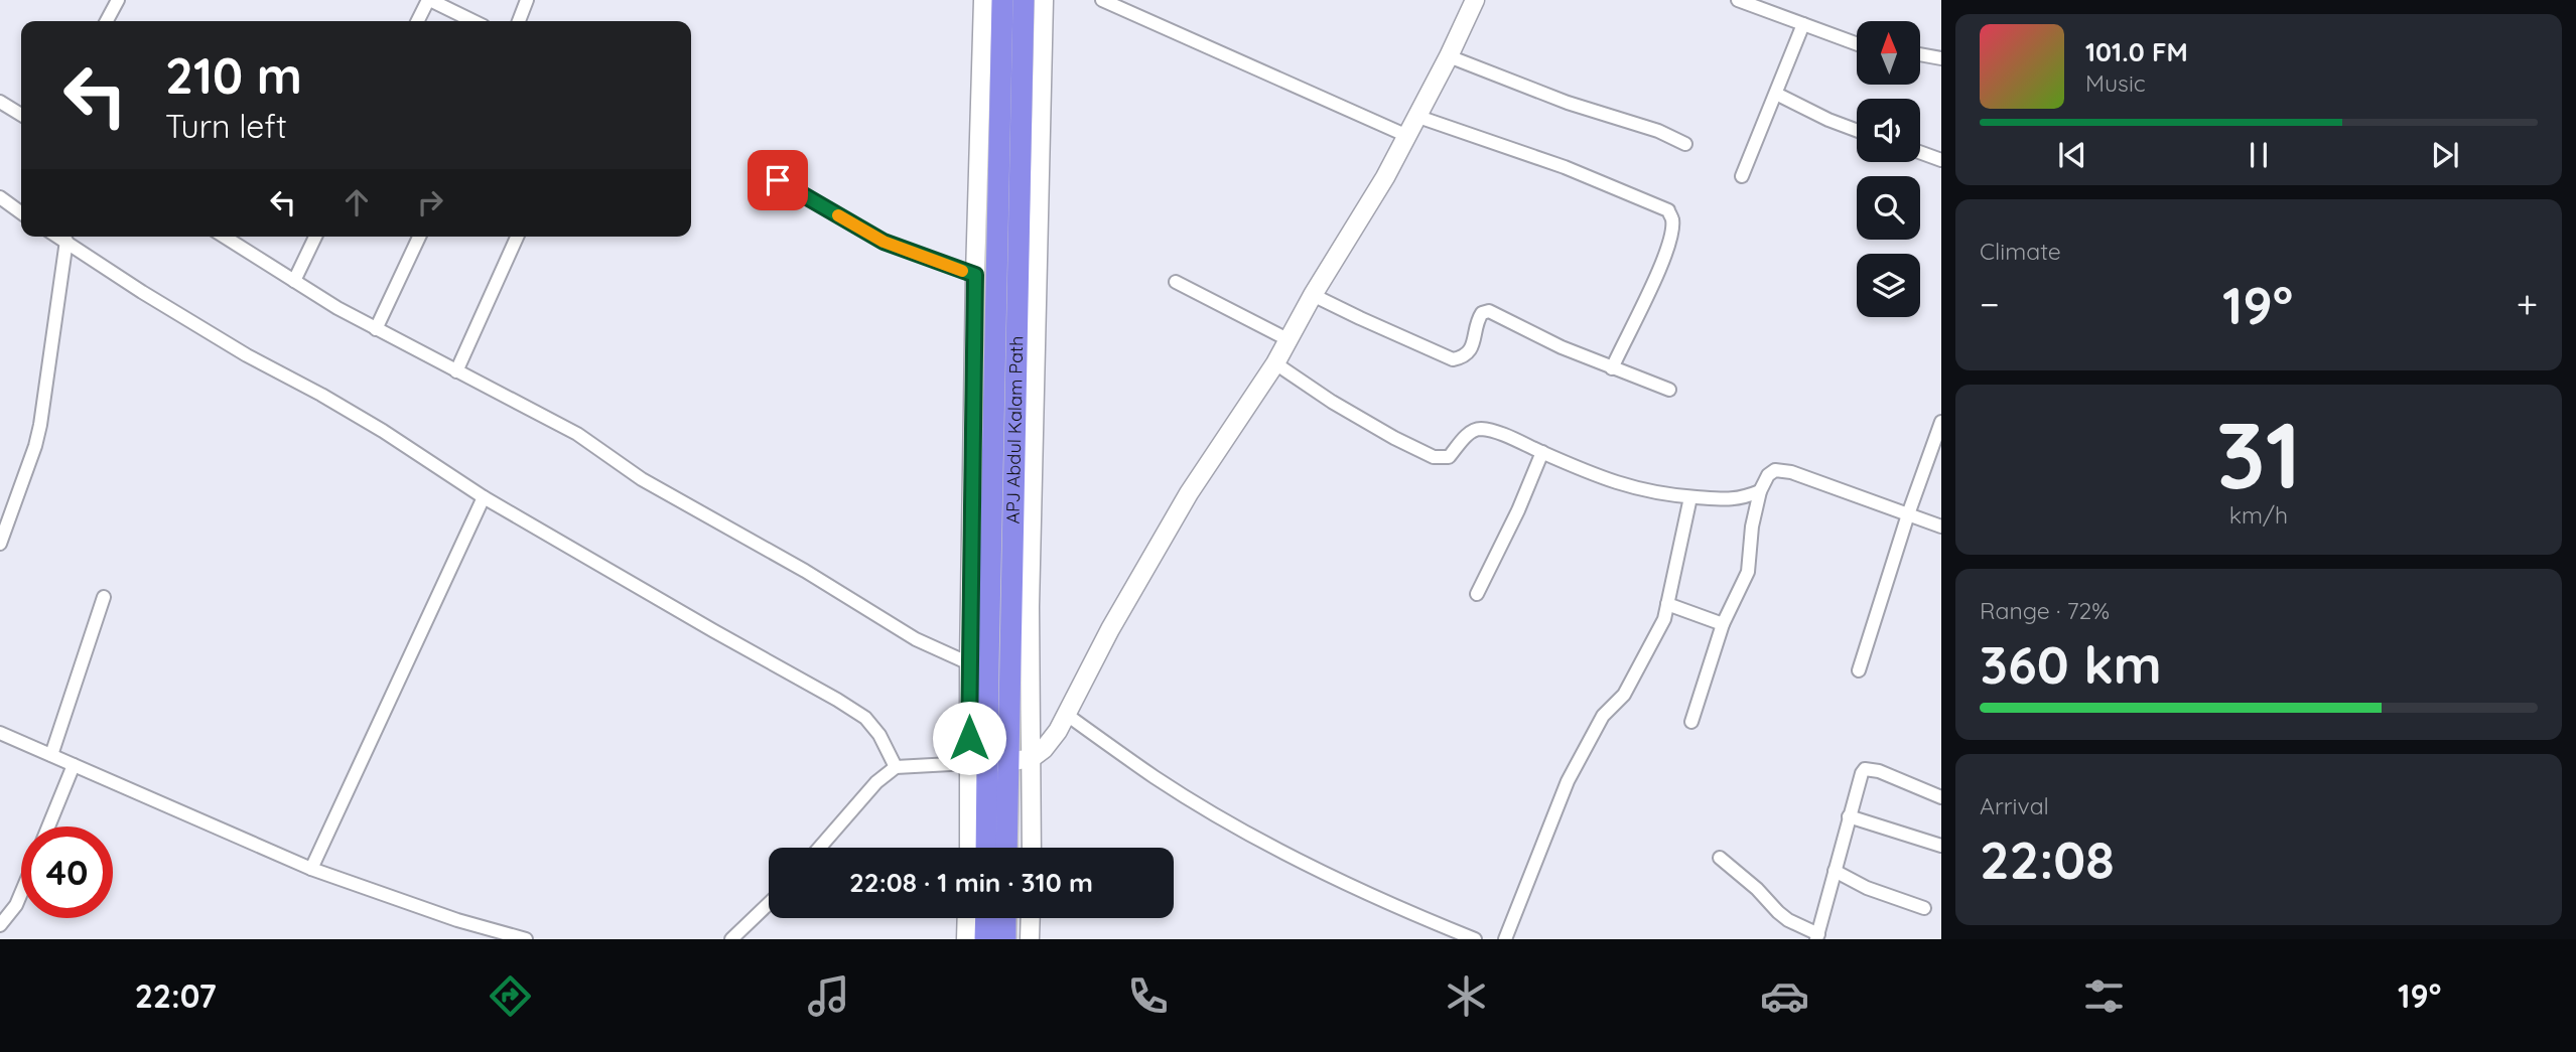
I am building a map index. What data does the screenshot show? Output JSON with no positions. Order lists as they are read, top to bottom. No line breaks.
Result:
{"streets":{"highway":["APJ Abdul Kalam Path"]},"north":"top","page":{"turn":["210 m","Turn left"],"song":["101.0 FM","Music"],"tile":["Climate",["31","km/h"],["Range · 72%","360 km"],["Arrival","22:08"]],"heat":["−","19°","+"],"limit":"40","trip":"22:08 · 1 min · 310 m","tabs":["22:07","19°"]}}
